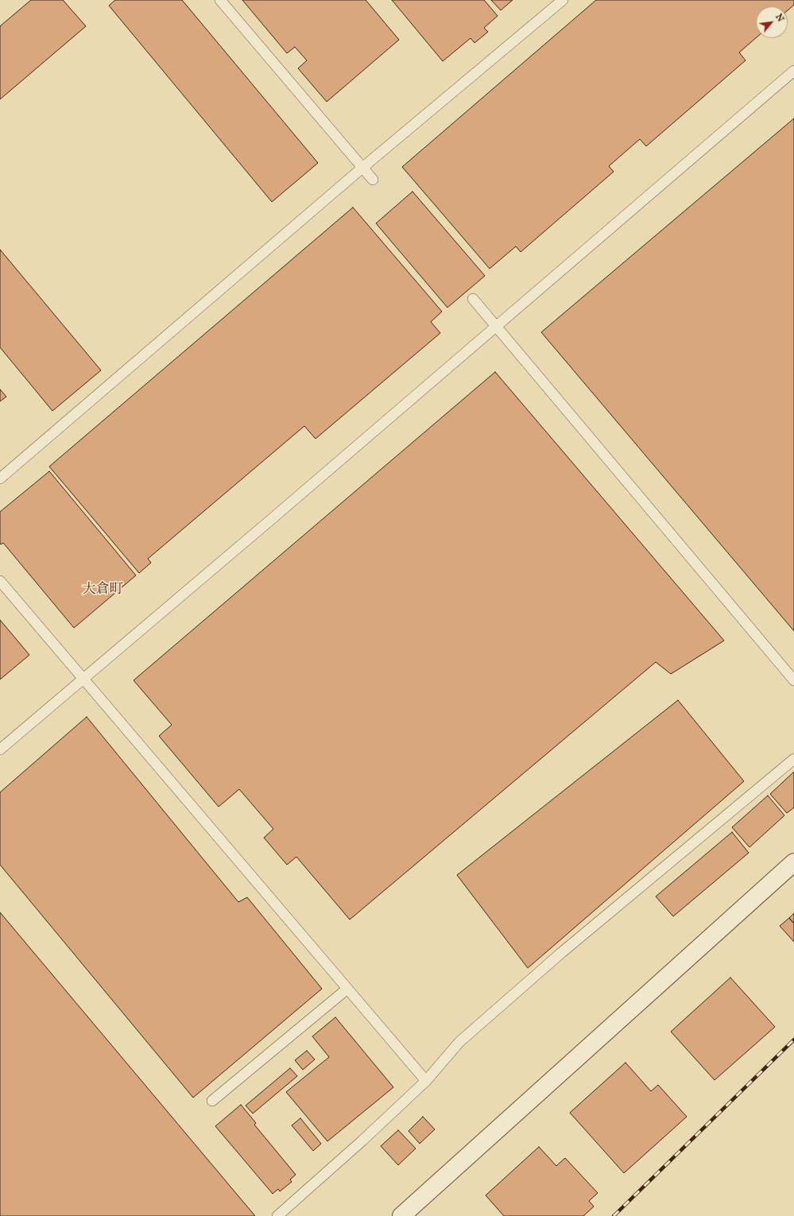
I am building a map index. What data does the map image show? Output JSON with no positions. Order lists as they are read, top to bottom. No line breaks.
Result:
{"districts":["大倉町"],"north":"top right"}
